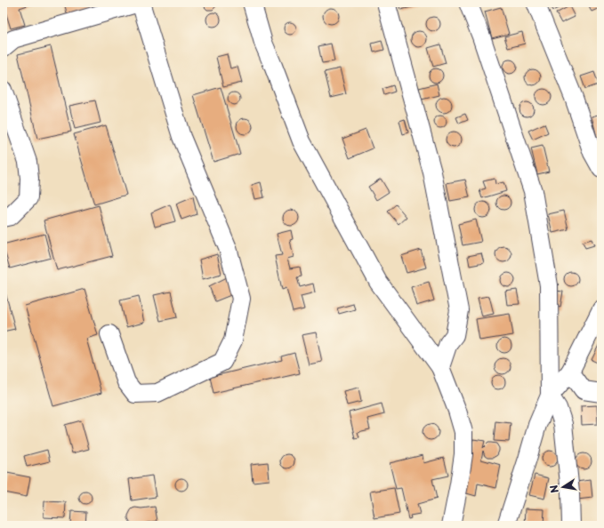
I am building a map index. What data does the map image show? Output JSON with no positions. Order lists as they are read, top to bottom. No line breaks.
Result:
{"north":"left"}
